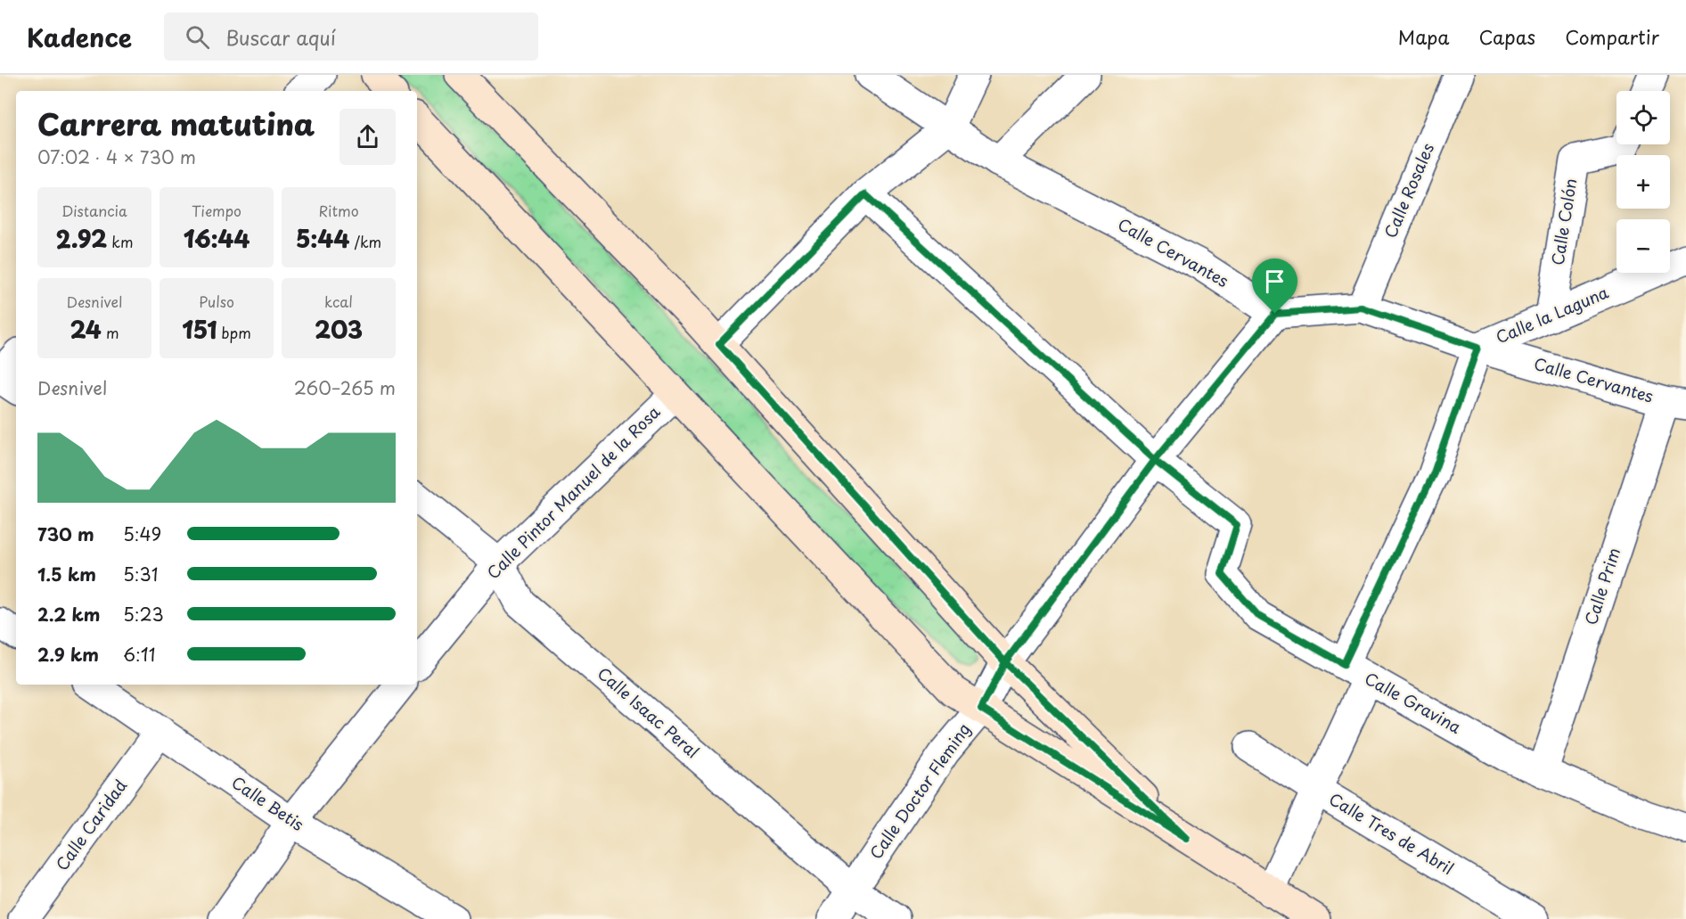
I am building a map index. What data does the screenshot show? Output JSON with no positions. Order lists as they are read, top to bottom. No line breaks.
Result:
{"streets":{"street":["Calle Rosales","Calle Colón","Calle Cervantes","Calle la Laguna","Calle Pintor Manuel de la Rosa","Calle Prim","Calle Gravina","Calle Isaac Peral","Calle Doctor Fleming","Calle Betis","Calle Caridad","Calle Tres de Abril"]},"crossings":[["Calle Rosales","Calle Cervantes"],["Calle Colón","Calle la Laguna"],["Calle Cervantes","Calle la Laguna"],["Calle Cervantes","Calle Prim"],["Calle Cervantes","Calle Doctor Fleming"],["Calle Pintor Manuel de la Rosa","Calle Isaac Peral"],["Calle Prim","Calle Gravina"],["Calle Gravina","Calle Doctor Fleming"],["Calle Isaac Peral","Calle Doctor Fleming"],["Calle Betis","Calle Caridad"]],"page":{"header":"Kadence","search":"Buscar aquí","nav":["Mapa","Capas","Compartir"],"map_buttons":["+","−"],"heading":["Carrera matutina","07:02 · 4 × 730 m"],"stats":[["Distancia","2.92 km"],["Tiempo","16:44"],["Ritmo","5:44 /km"],["Desnivel","24 m"],["Pulso","151 bpm"],["kcal","203"]],"chart":["Desnivel","260–265 m"],"list":[{"name":"730 m","note":"5:49"},{"name":"1.5 km","note":"5:31"},{"name":"2.2 km","note":"5:23"},{"name":"2.9 km","note":"6:11"}]}}
